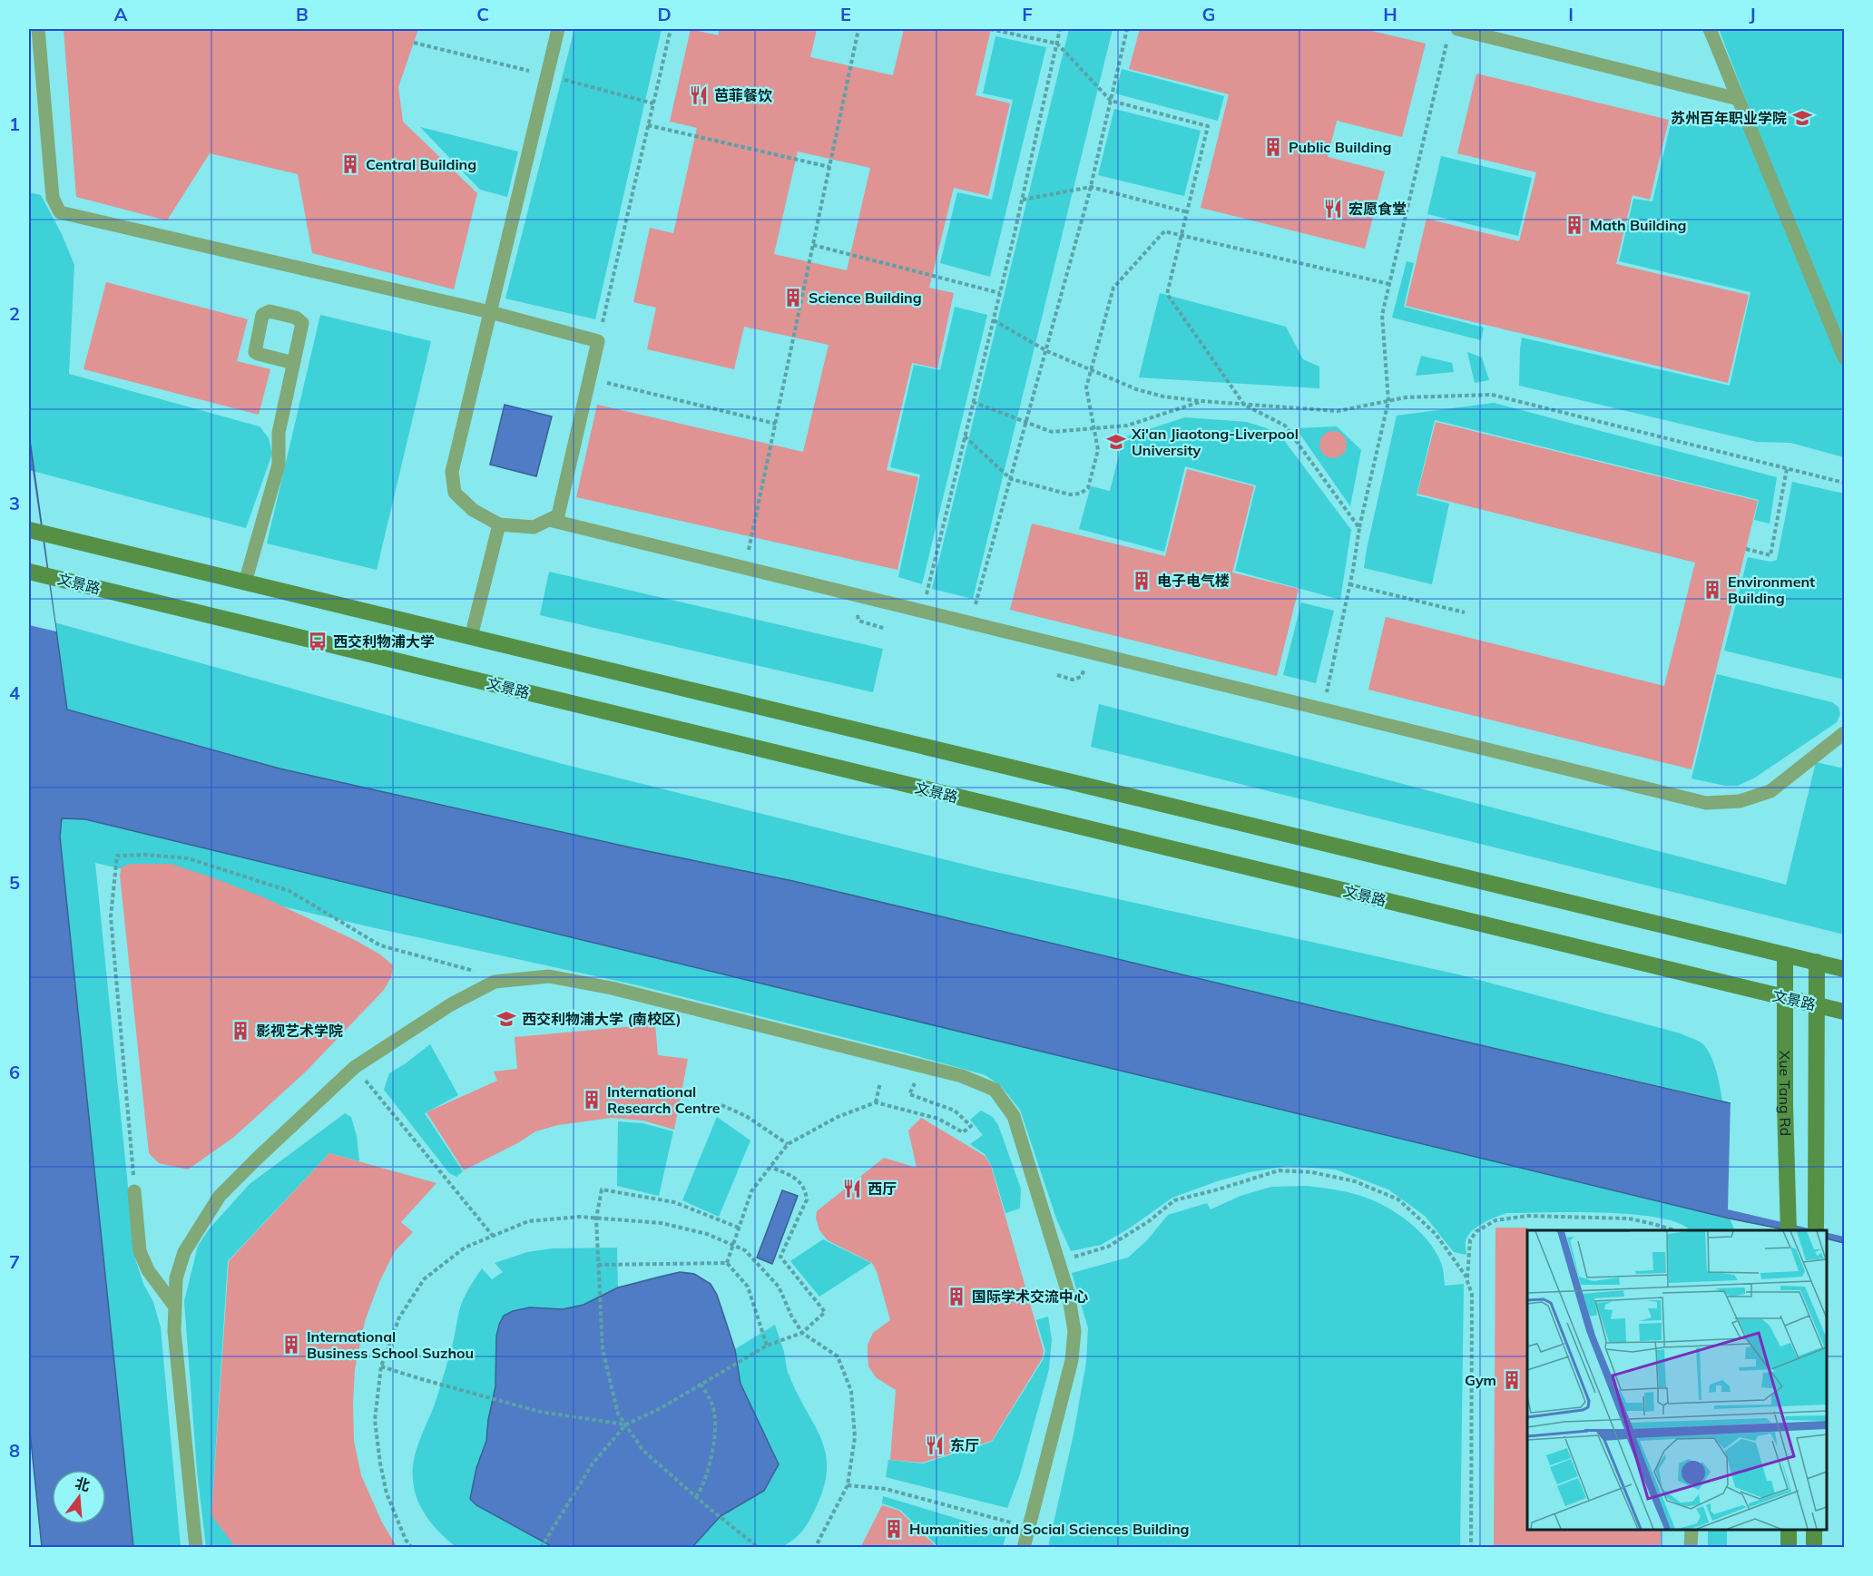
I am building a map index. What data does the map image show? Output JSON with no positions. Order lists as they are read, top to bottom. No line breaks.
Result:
{"streets":{"main road":["文景路","Xue Tang Rd"]},"crossings":[["文景路","Xue Tang Rd"]],"places":{"restaurant":["芭菲餐饮","宏愿食堂","西厅","东厅"],"school or university":["苏州百年职业学院","Xi'an Jiaotong-Liverpool University","西交利物浦大学 (南校区)"],"building":["Public Building","Central Building","Math Building","Science Building","电子电气楼","Environment Building","影视艺术学院","International Research Centre","国际学术交流中心","International Business School Suzhou","Gym","Humanities and Social Sciences Building"],"bus stop":["西交利物浦大学"]},"north":"top","grid":{"columns":["A","B","C","D","E","F","G","H","I","J"],"rows":["1","2","3","4","5","6","7","8"]}}
